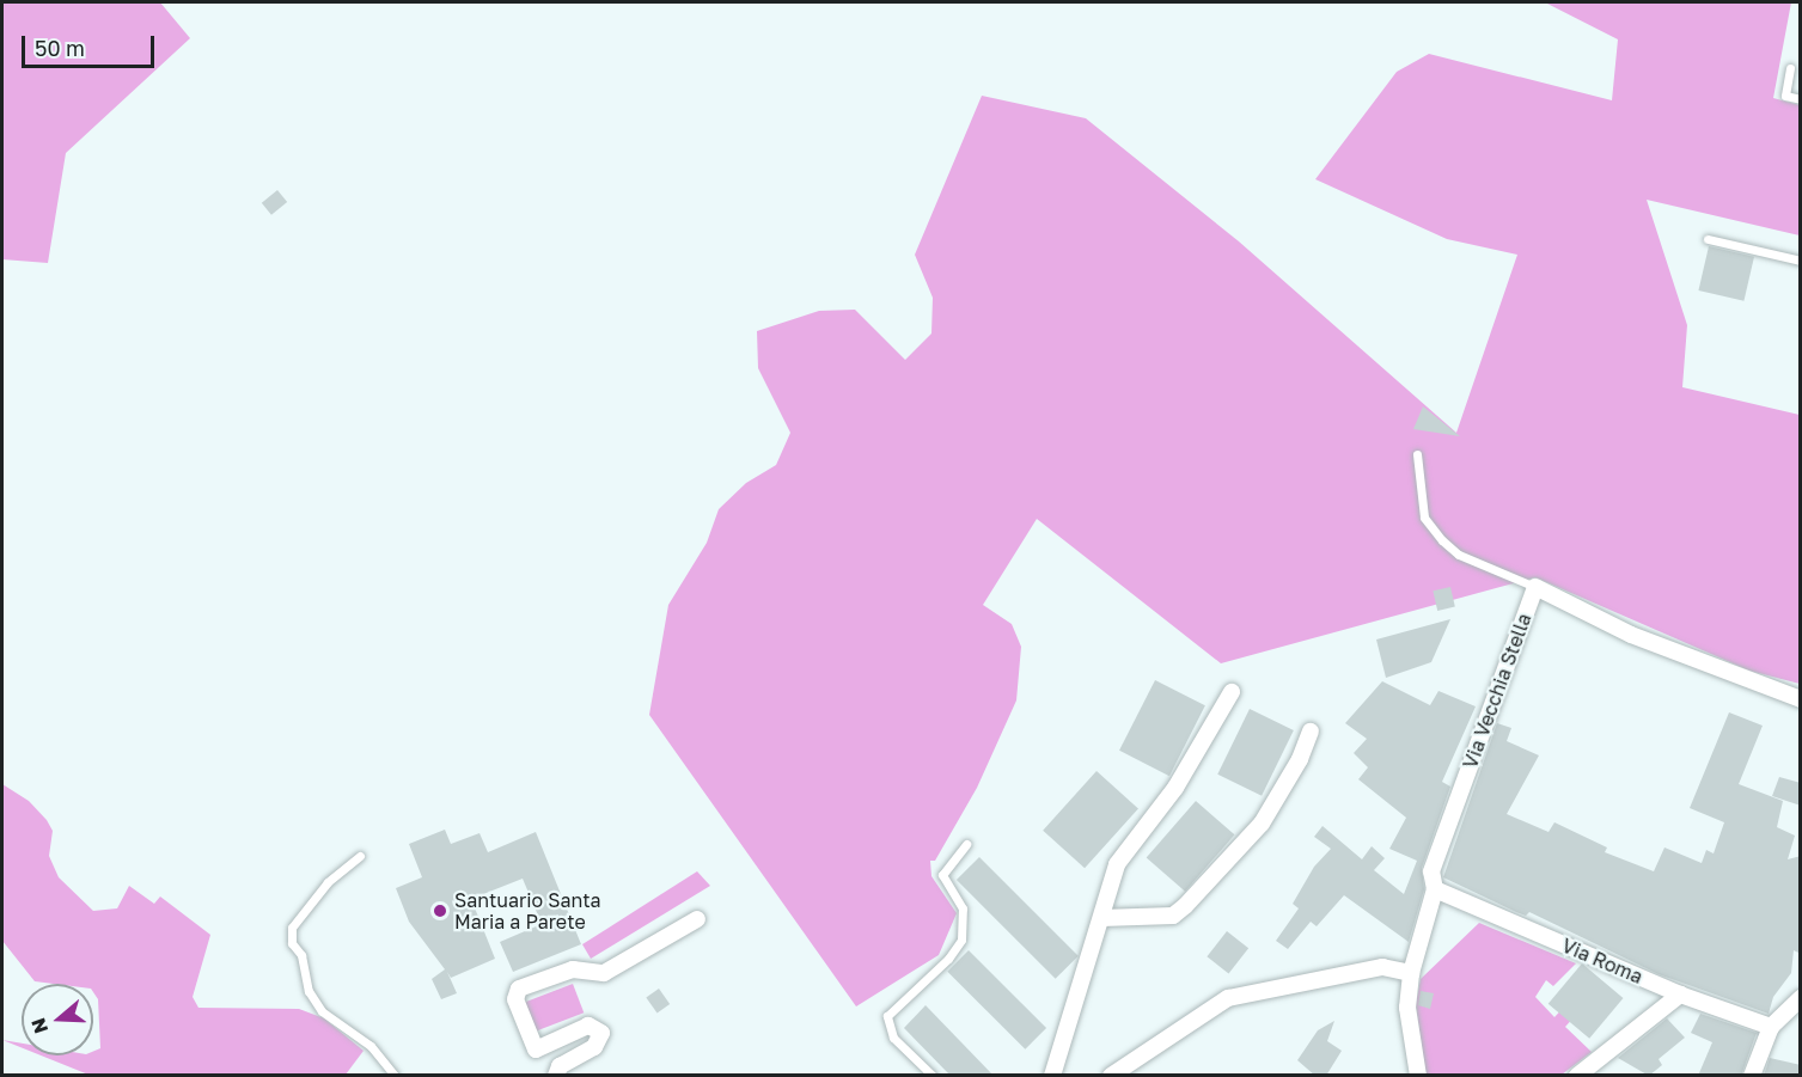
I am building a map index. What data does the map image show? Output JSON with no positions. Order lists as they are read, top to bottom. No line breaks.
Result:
{"streets":{"street":["Via Vecchia Stella","Via Roma"]},"crossings":[["Via Vecchia Stella","Via Roma"]],"places":["Santuario Santa Maria a Parete"],"scale_bar":"50 m","north":"left"}
